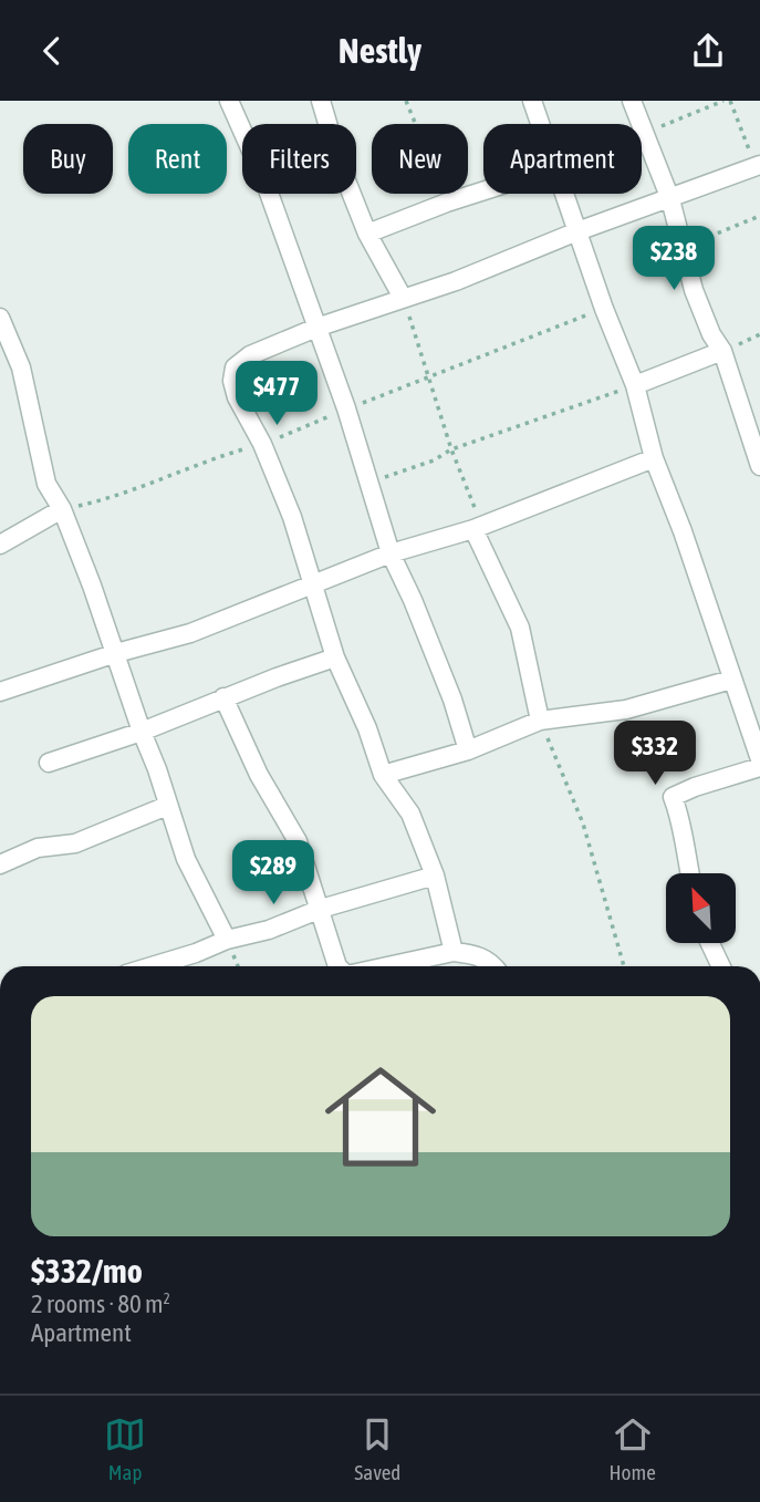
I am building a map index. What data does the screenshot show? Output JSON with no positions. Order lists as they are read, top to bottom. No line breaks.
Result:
{"north":"top left","page":{"header":"Nestly","chip":["Buy","Rent","Filters","New","Apartment"],"price":["$238","$477","$332","$289"],"list":[{"name":"$332/mo","note":"2 rooms · 80 m² · Apartment"}],"tabs":["Map","Saved","Home"]}}
